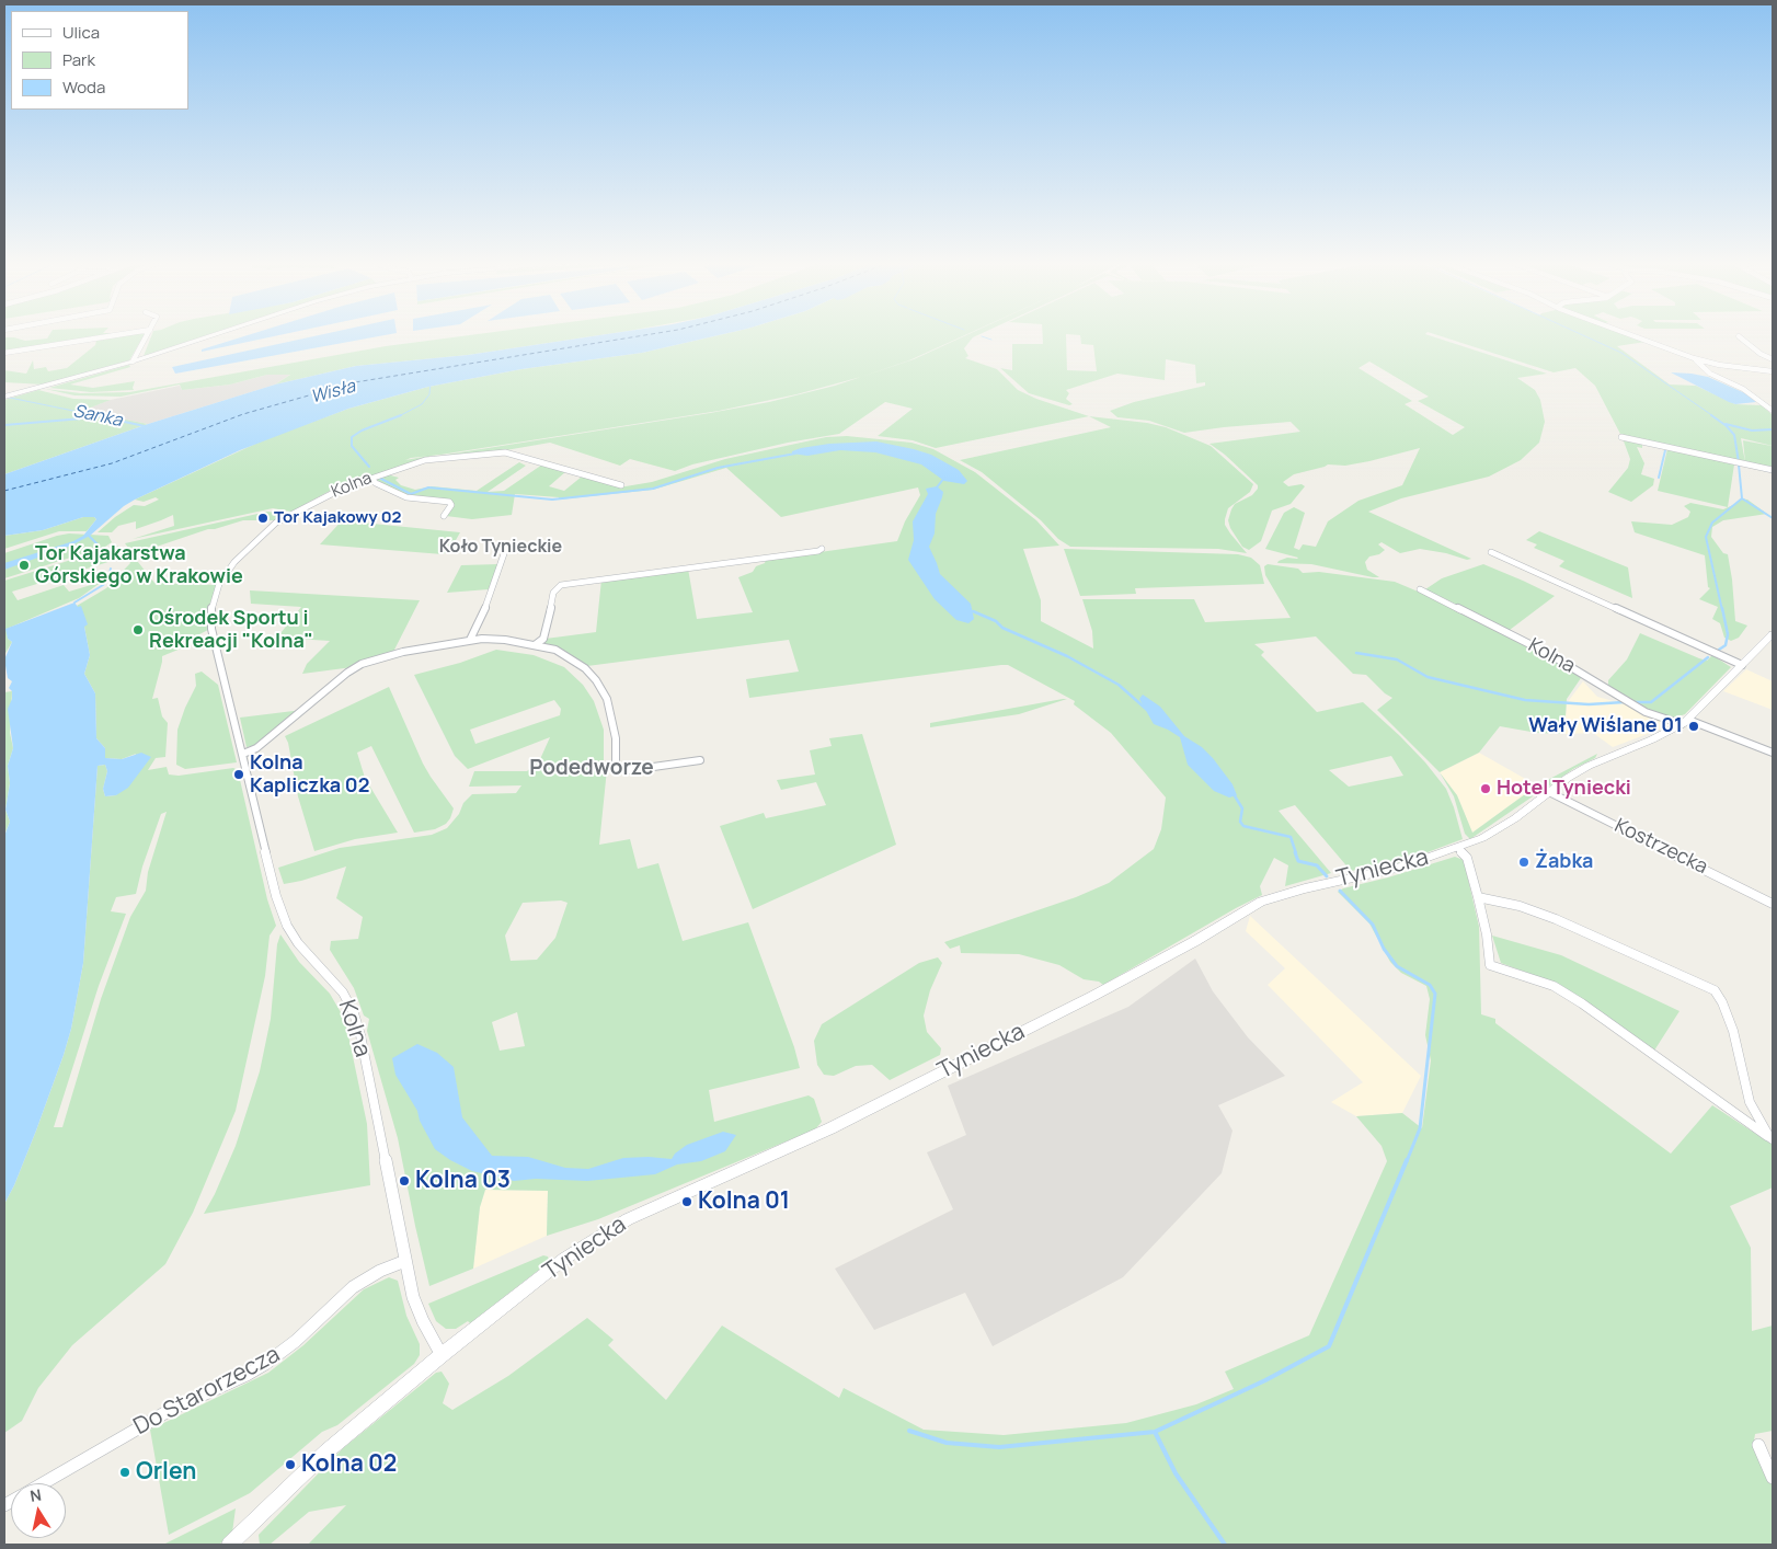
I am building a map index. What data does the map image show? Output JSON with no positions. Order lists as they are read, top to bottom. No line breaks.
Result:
{"streets":{"street":["Kolna","Kostrzecka","Tyniecka","Do Starorzecza"]},"crossings":[["Kolna","Tyniecka"],["Kolna","Do Starorzecza"],["Kostrzecka","Tyniecka"]],"districts":["Koło Tynieckie","Podedworze"],"water":["Wisła","Sanka"],"places":["Tor Kajakowy 02","Tor Kajakarstwa Górskiego w Krakowie","Ośrodek Sportu i Rekreacji \"Kolna\"","Wały Wiślane 01","Kolna Kapliczka 02","Hotel Tyniecki","Żabka","Kolna 03","Kolna 01","Kolna 02","Orlen"],"legend":["Ulica","Park","Woda"],"north":"top"}
